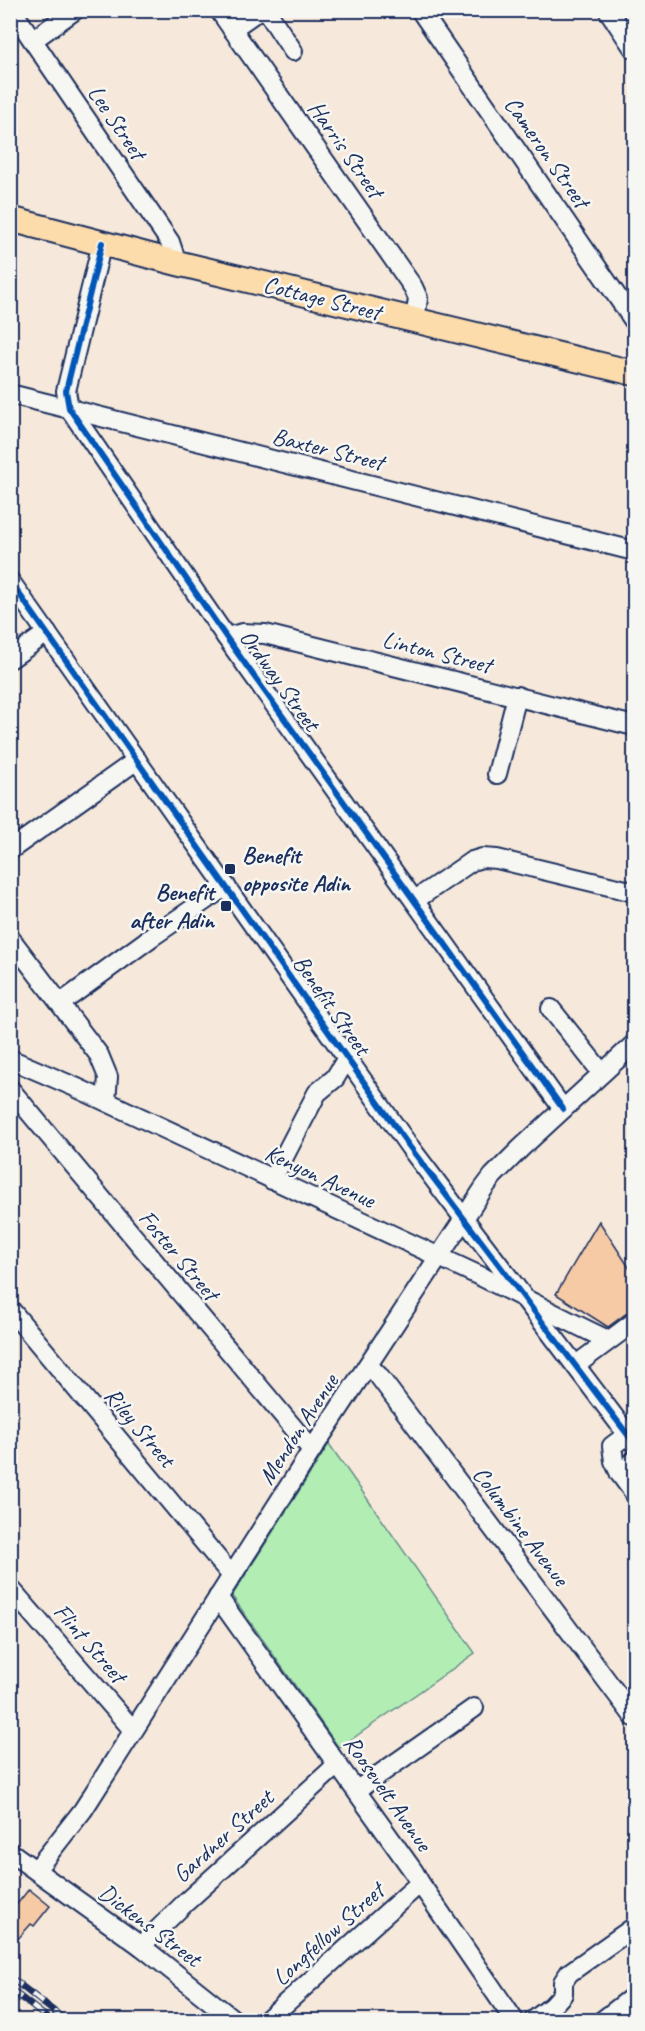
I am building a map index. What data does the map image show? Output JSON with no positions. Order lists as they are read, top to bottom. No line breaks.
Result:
{"streets":{"main road":["Cottage Street"],"street":["Lee Street","Harris Street","Cameron Street","Baxter Street","Linton Street","Ordway Street","Benefit Street","Kenyon Avenue","Foster Street","Riley Street","Mendon Avenue","Columbine Avenue","Flint Street","Roosevelt Avenue","Gardner Street","Dickens Street","Longfellow Street"]},"crossings":[["Lee Street","Cottage Street"],["Harris Street","Cottage Street"],["Baxter Street","Ordway Street"],["Linton Street","Ordway Street"],["Ordway Street","Mendon Avenue"],["Benefit Street","Kenyon Avenue"],["Benefit Street","Mendon Avenue"],["Kenyon Avenue","Mendon Avenue"],["Foster Street","Mendon Avenue"],["Riley Street","Mendon Avenue"],["Mendon Avenue","Columbine Avenue"],["Mendon Avenue","Flint Street"],["Mendon Avenue","Roosevelt Avenue"],["Mendon Avenue","Dickens Street"],["Roosevelt Avenue","Gardner Street"],["Roosevelt Avenue","Longfellow Street"],["Gardner Street","Dickens Street"]],"places":{"transit":["Benefit opposite Adin","Benefit after Adin"]}}
